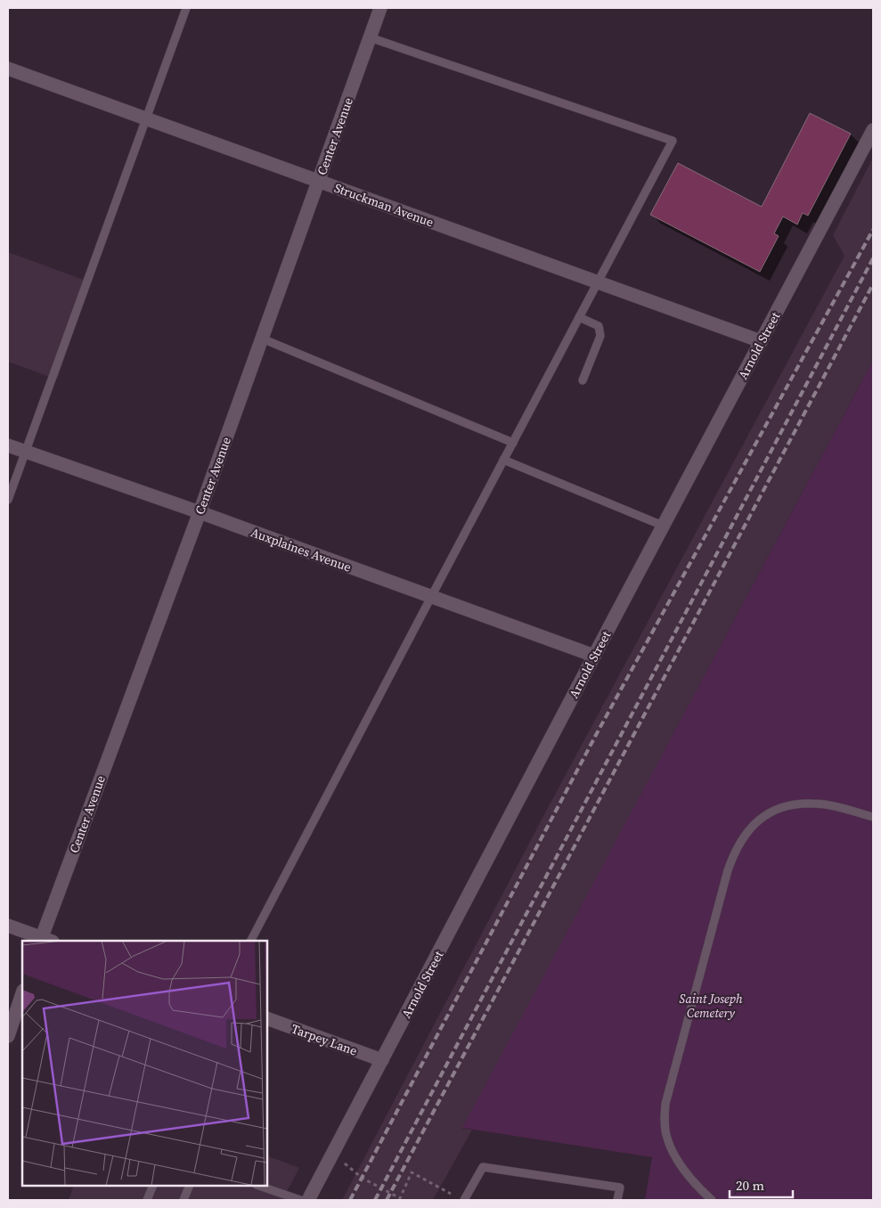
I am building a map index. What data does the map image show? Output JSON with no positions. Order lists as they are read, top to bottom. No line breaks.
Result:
{"streets":{"street":["Center Avenue","Struckman Avenue","Arnold Street","Auxplaines Avenue","Tarpey Lane"]},"crossings":[["Center Avenue","Struckman Avenue"],["Center Avenue","Auxplaines Avenue"],["Struckman Avenue","Arnold Street"],["Arnold Street","Auxplaines Avenue"],["Arnold Street","Tarpey Lane"]],"parks":["Saint Joseph Cemetery"],"scale_bar":"20 m"}
